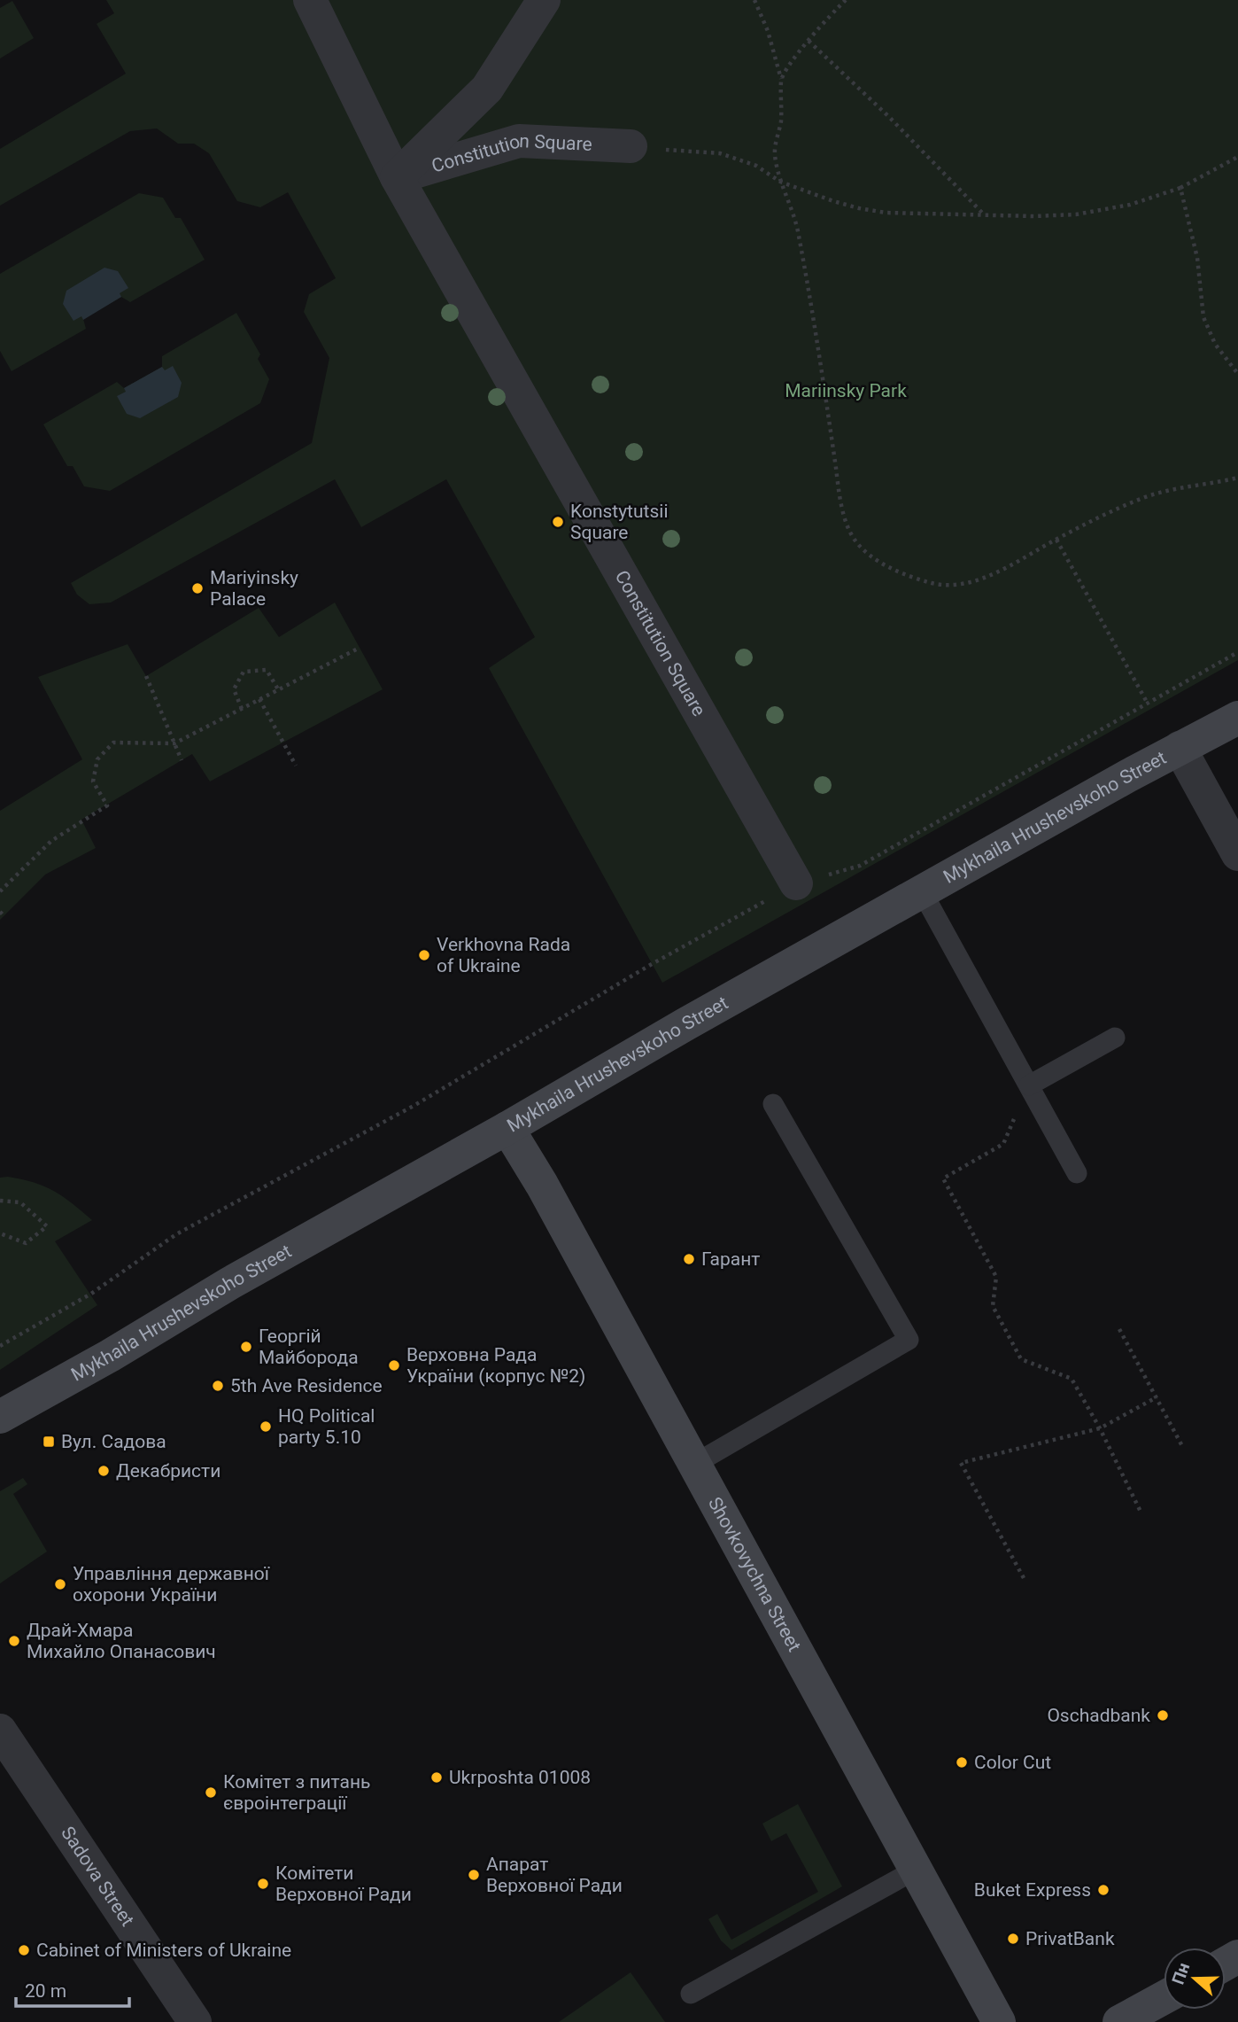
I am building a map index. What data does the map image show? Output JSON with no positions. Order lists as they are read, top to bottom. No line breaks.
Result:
{"streets":{"main road":["Mykhaila Hrushevskoho Street","Shovkovychna Street"],"street":["Constitution Square","Sadova Street"]},"crossings":[["Mykhaila Hrushevskoho Street","Shovkovychna Street"]],"parks":["Mariinsky Park"],"places":{"other":["Konstytutsii Square","Mariyinsky Palace","Verkhovna Rada of Ukraine","Гарант","Георгій Майборода","Верховна Рада України (корпус №2)","5th Ave Residence","HQ Political party 5.10","Декабристи","Управління державної охорони України","Драй-Хмара Михайло Опанасович","Oschadbank","Color Cut","Ukrposhta 01008","Комітет з питань євроінтеграції","Апарат Верховної Ради","Комітети Верховної Ради","Buket Express","PrivatBank","Cabinet of Ministers of Ukraine"],"transit":["Вул. Садова"]},"scale_bar":"20 m","north":"left"}
